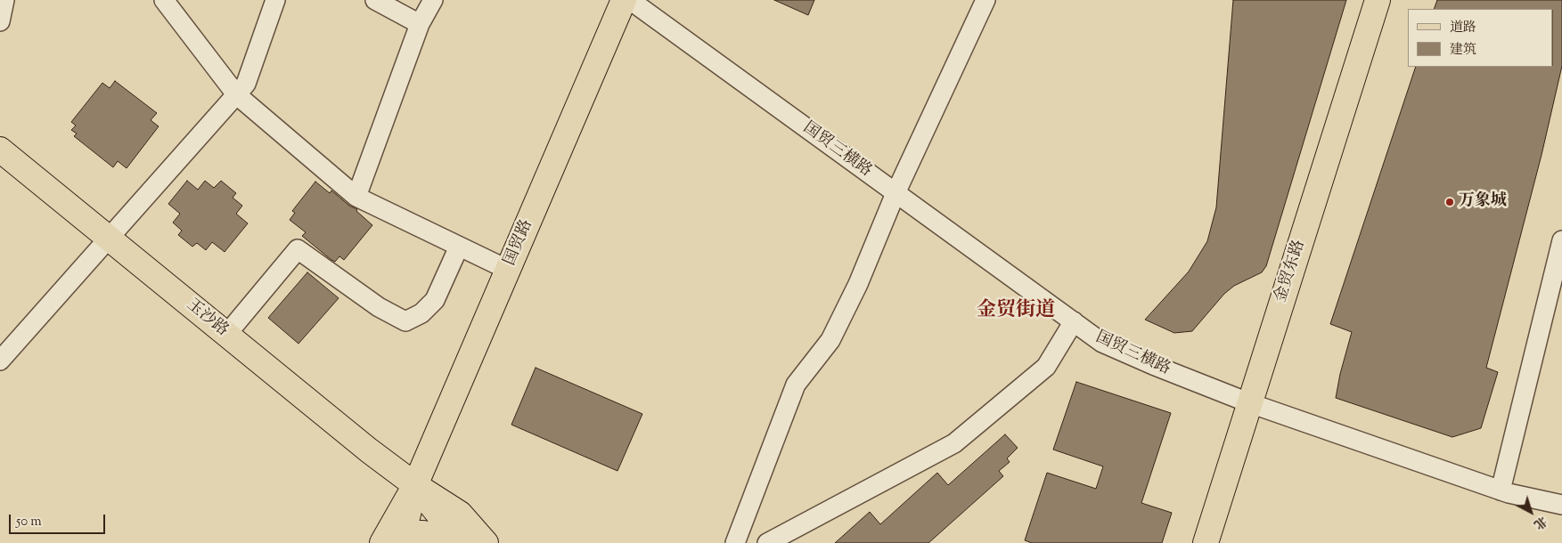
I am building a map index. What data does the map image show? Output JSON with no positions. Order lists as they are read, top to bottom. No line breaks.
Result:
{"streets":{"main road":["国贸路","金贸东路","玉沙路"],"street":["国贸三横路"]},"crossings":[["国贸三横路","金贸东路"],["国贸路","玉沙路"]],"districts":["金贸街道"],"places":["万象城"],"legend":["道路","建筑"],"scale_bar":"50 m","north":"bottom right"}
